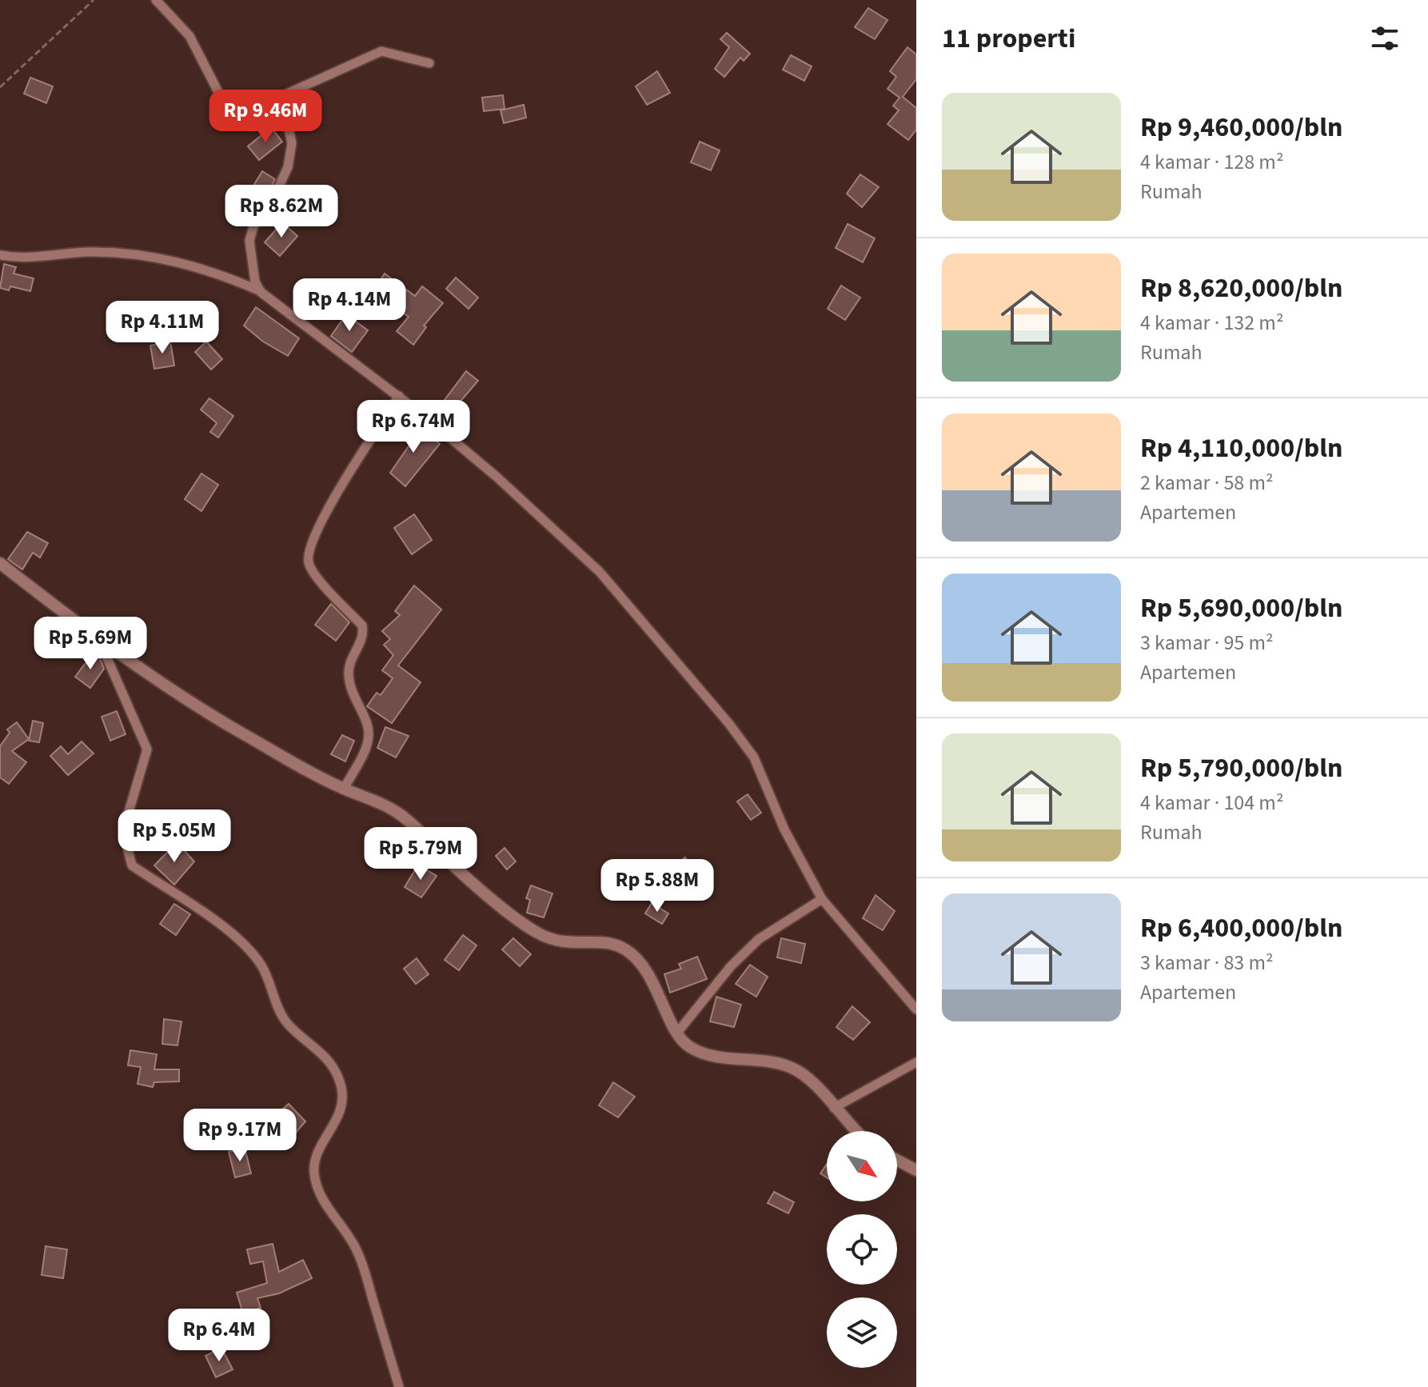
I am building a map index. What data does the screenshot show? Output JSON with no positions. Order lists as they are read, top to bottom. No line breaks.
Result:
{"north":"bottom right","page":{"heading":"11 properti","list":[{"name":"Rp 9,460,000/bln","note":"4 kamar · 128 m² · Rumah"},{"name":"Rp 8,620,000/bln","note":"4 kamar · 132 m² · Rumah"},{"name":"Rp 4,110,000/bln","note":"2 kamar · 58 m² · Apartemen"},{"name":"Rp 5,690,000/bln","note":"3 kamar · 95 m² · Apartemen"},{"name":"Rp 5,790,000/bln","note":"4 kamar · 104 m² · Rumah"},{"name":"Rp 6,400,000/bln","note":"3 kamar · 83 m² · Apartemen"}],"price":["Rp 9.46M","Rp 8.62M","Rp 4.14M","Rp 4.11M","Rp 6.74M","Rp 5.69M","Rp 5.05M","Rp 5.79M","Rp 5.88M","Rp 9.17M","Rp 6.4M"]}}
